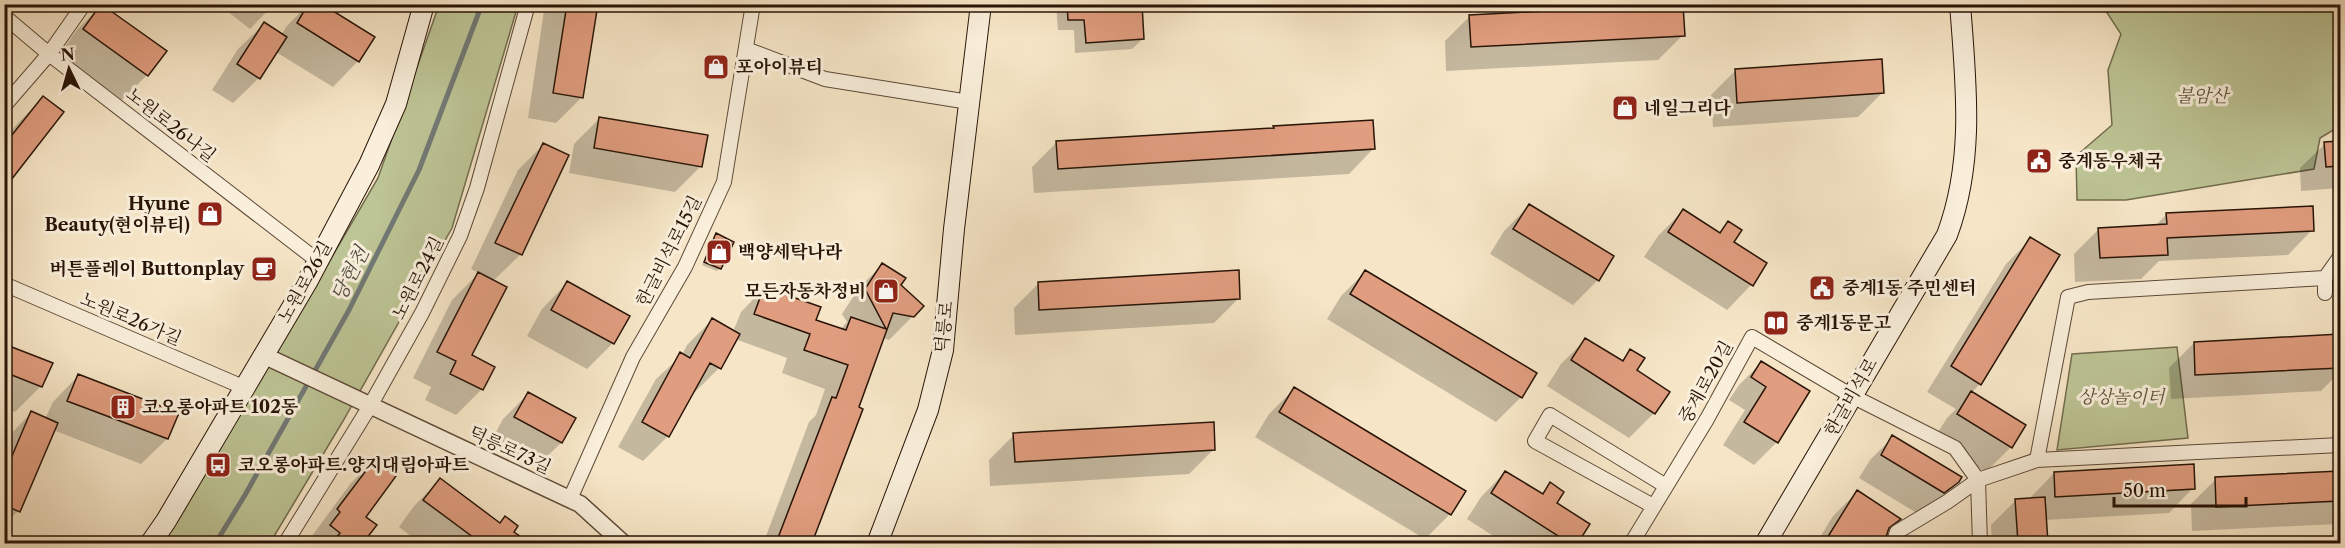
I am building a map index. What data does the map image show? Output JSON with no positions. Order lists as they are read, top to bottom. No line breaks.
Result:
{"streets":{"main road":["노원로26길","덕릉로","한글비석로"],"street":["노원로26나길","한글비석로15길","노원로24길","노원로26가길","중계로20길","덕릉로73길"]},"crossings":[["노원로26나길","노원로26길"],["한글비석로15길","덕릉로73길"],["노원로24길","덕릉로73길"],["노원로26길","노원로26가길"],["노원로26길","덕릉로73길"],["중계로20길","한글비석로"]],"water":["당현천"],"parks":["불암산","상상놀이터"],"places":{"shop":["포아이뷰티","네일그리다","Hyune Beauty(현이뷰티)","백양세탁나라","모든자동차정비"],"public building":["중계동우체국","중계1동 주민센터"],"cafe":["버튼플레이 Buttonplay"],"library":["중계1동문고"],"building":["코오롱아파트 102동"],"bus stop":["코오롱아파트.양지대림아파트"]},"scale_bar":"50 m","north":"top"}
